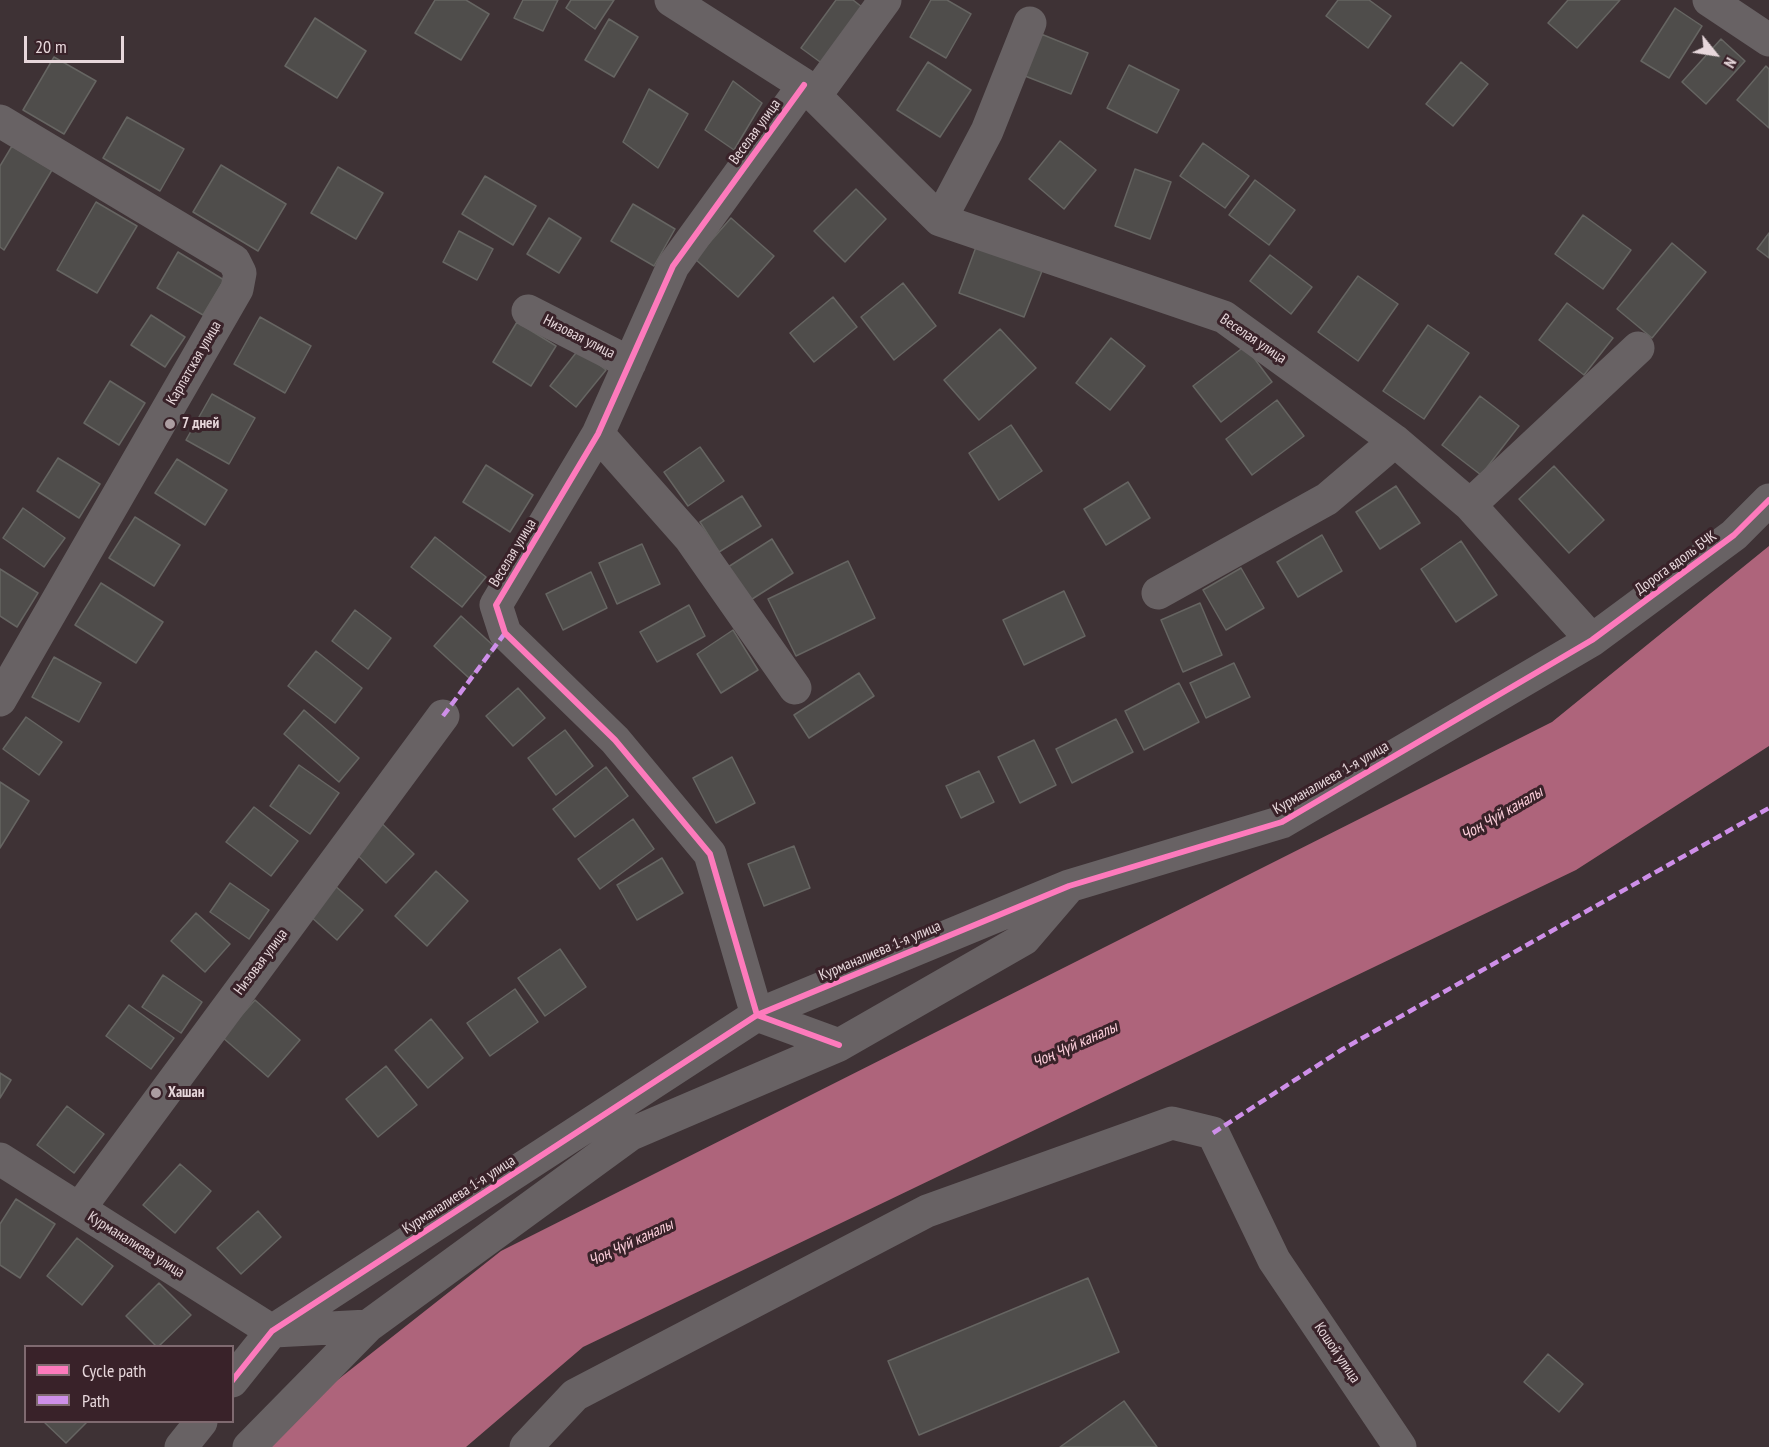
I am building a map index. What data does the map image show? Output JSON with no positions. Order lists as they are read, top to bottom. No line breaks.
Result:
{"streets":{"street":["Веселая улица","Низовая улица","Карпатская улица","Дорога вдоль БЧК","Курманалиева 1-я улица","Курманалиева улица","Кошой улица"]},"crossings":[["Веселая улица","Низовая улица"],["Веселая улица","Дорога вдоль БЧК"],["Веселая улица","Курманалиева 1-я улица"],["Низовая улица","Курманалиева улица"],["Дорога вдоль БЧК","Курманалиева 1-я улица"],["Курманалиева 1-я улица","Курманалиева улица"]],"water":["Чоң Чүй каналы"],"places":["7 дней","Хашан"],"legend":["Cycle path","Path"],"scale_bar":"20 m","north":"bottom right"}
